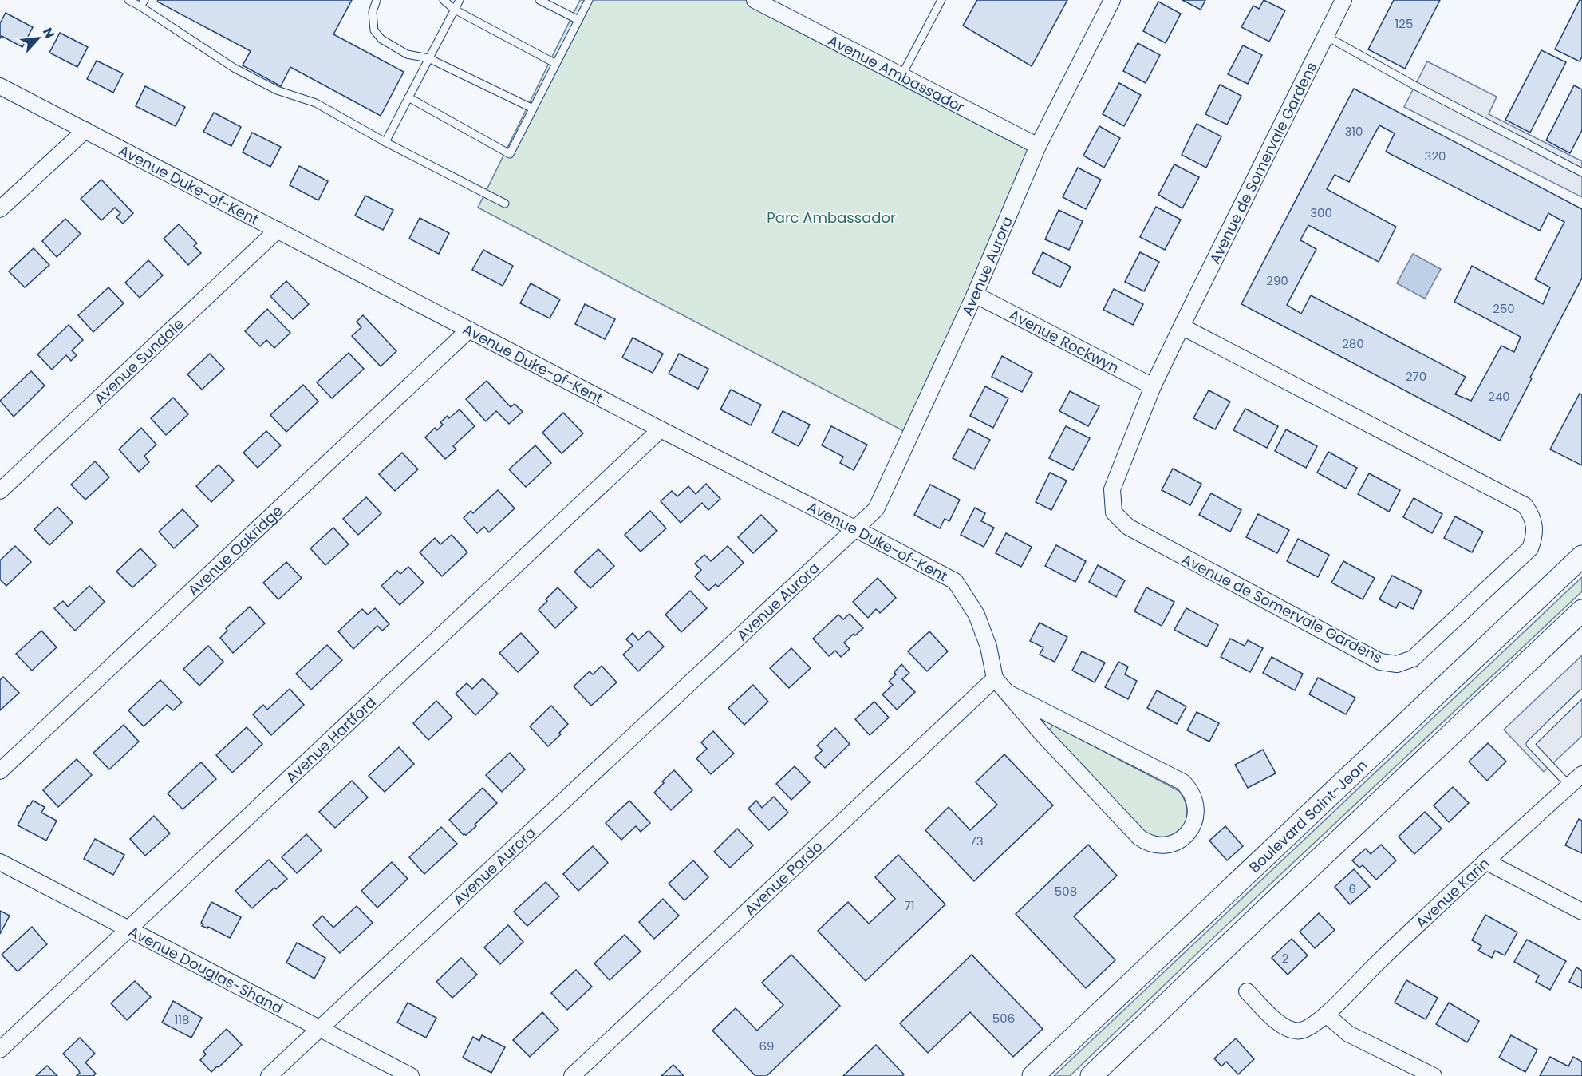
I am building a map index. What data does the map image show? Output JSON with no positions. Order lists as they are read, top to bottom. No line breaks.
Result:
{"streets":{"main road":["Boulevard Saint-Jean"],"street":["Avenue Ambassador","Avenue de Somervale Gardens","Avenue Duke-of-Kent","Avenue Aurora","Avenue Rockwyn","Avenue Sundale","Avenue Oakridge","Avenue Hartford","Avenue Pardo","Avenue Karin","Avenue Douglas-Shand"]},"crossings":[["Avenue Ambassador","Avenue Aurora"],["Avenue de Somervale Gardens","Avenue Rockwyn"],["Avenue Duke-of-Kent","Avenue Aurora"],["Avenue Duke-of-Kent","Avenue Sundale"],["Avenue Duke-of-Kent","Avenue Oakridge"],["Avenue Duke-of-Kent","Avenue Hartford"],["Avenue Duke-of-Kent","Avenue Pardo"],["Avenue Aurora","Avenue Rockwyn"],["Avenue Aurora","Avenue Douglas-Shand"],["Avenue Hartford","Avenue Douglas-Shand"]],"parks":["Parc Ambassador"],"house_numbers":["125","310","320","300","290","250","280","270","240","73","6","508","71","2","506","118","69"],"north":"top right"}
